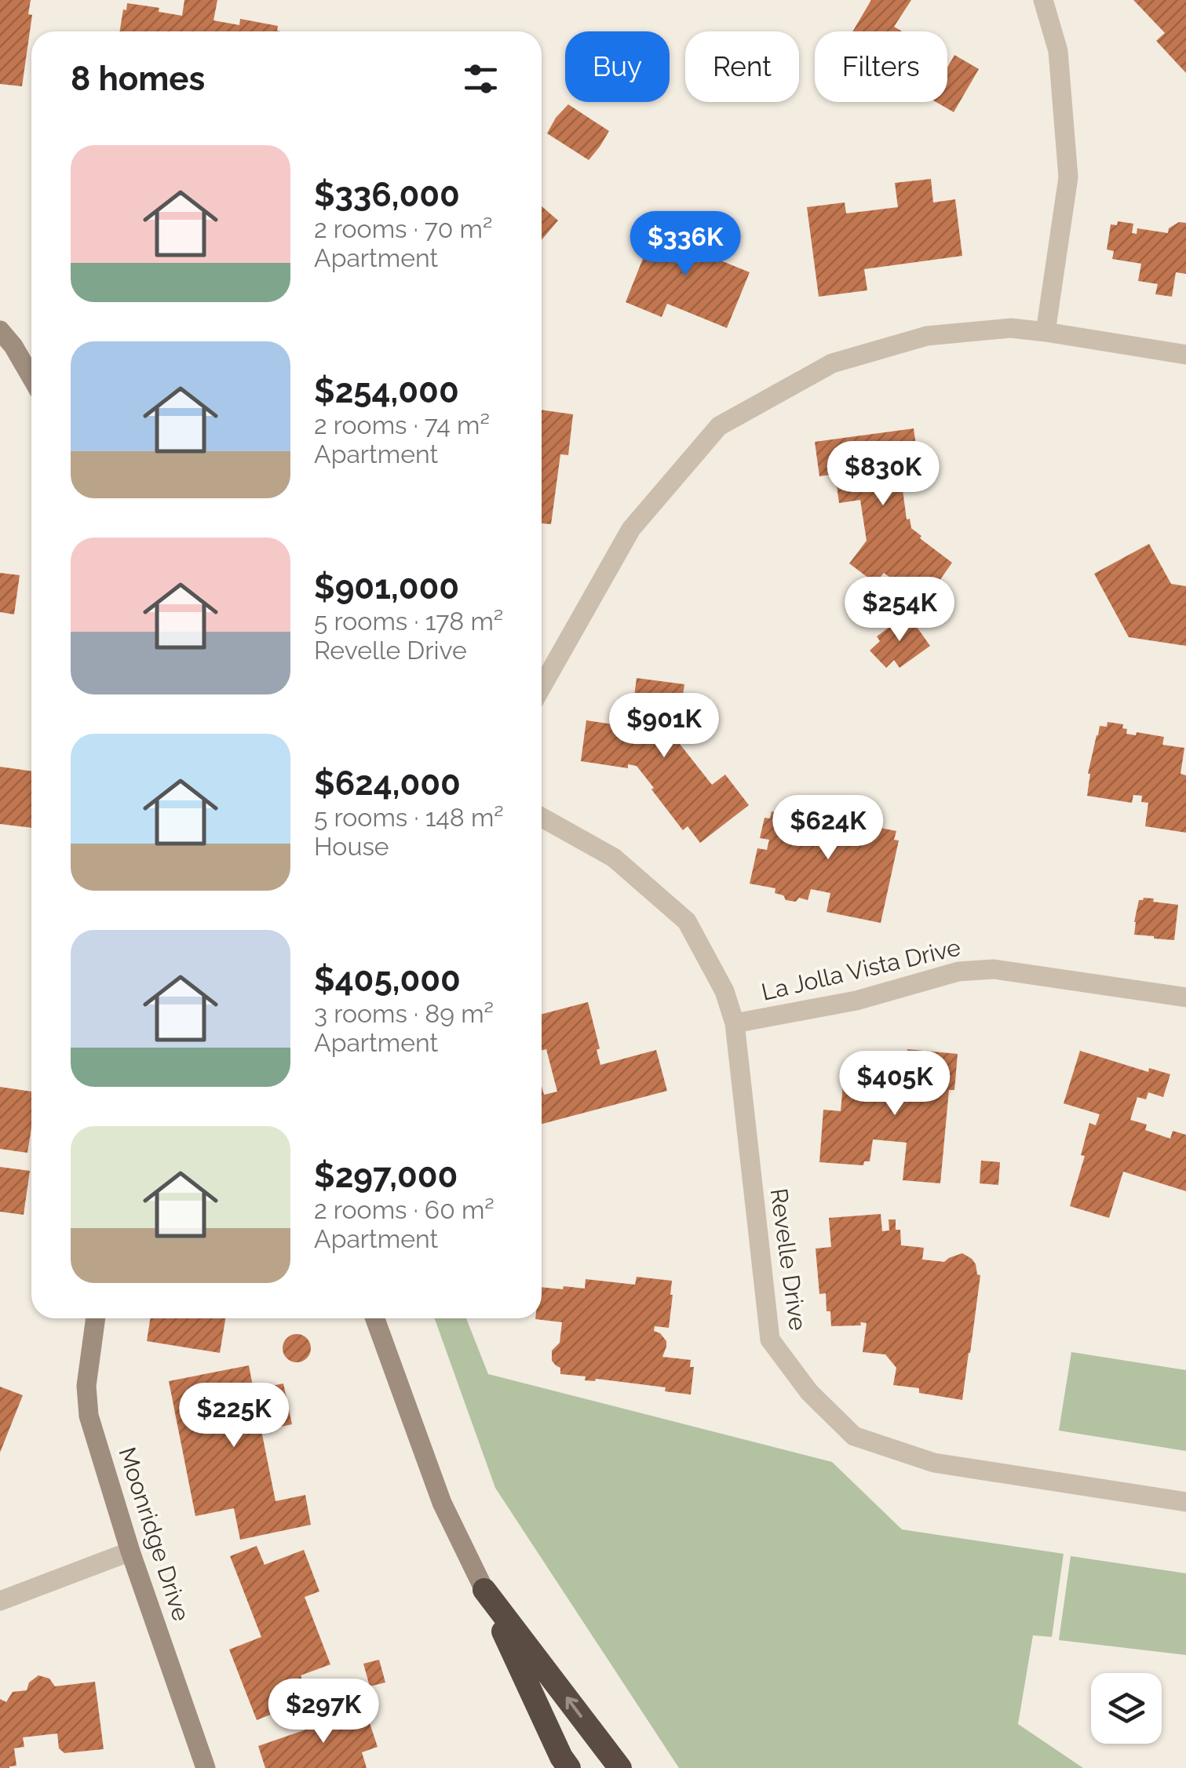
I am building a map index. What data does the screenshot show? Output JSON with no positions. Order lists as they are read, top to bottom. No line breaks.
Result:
{"streets":{"street":["La Jolla Vista Drive","Revelle Drive","Moonridge Drive"]},"crossings":[["La Jolla Vista Drive","Revelle Drive"]],"page":{"chip":["Buy","Rent","Filters"],"heading":"8 homes","list":[{"name":"$336,000","note":"2 rooms · 70 m² · Apartment"},{"name":"$254,000","note":"2 rooms · 74 m² · Apartment"},{"name":"$901,000","note":"5 rooms · 178 m² · Revelle Drive"},{"name":"$624,000","note":"5 rooms · 148 m² · House"},{"name":"$405,000","note":"3 rooms · 89 m² · Apartment"},{"name":"$297,000","note":"2 rooms · 60 m² · Apartment"}],"price":["$336K","$830K","$254K","$901K","$624K","$405K","$225K","$297K"]}}
